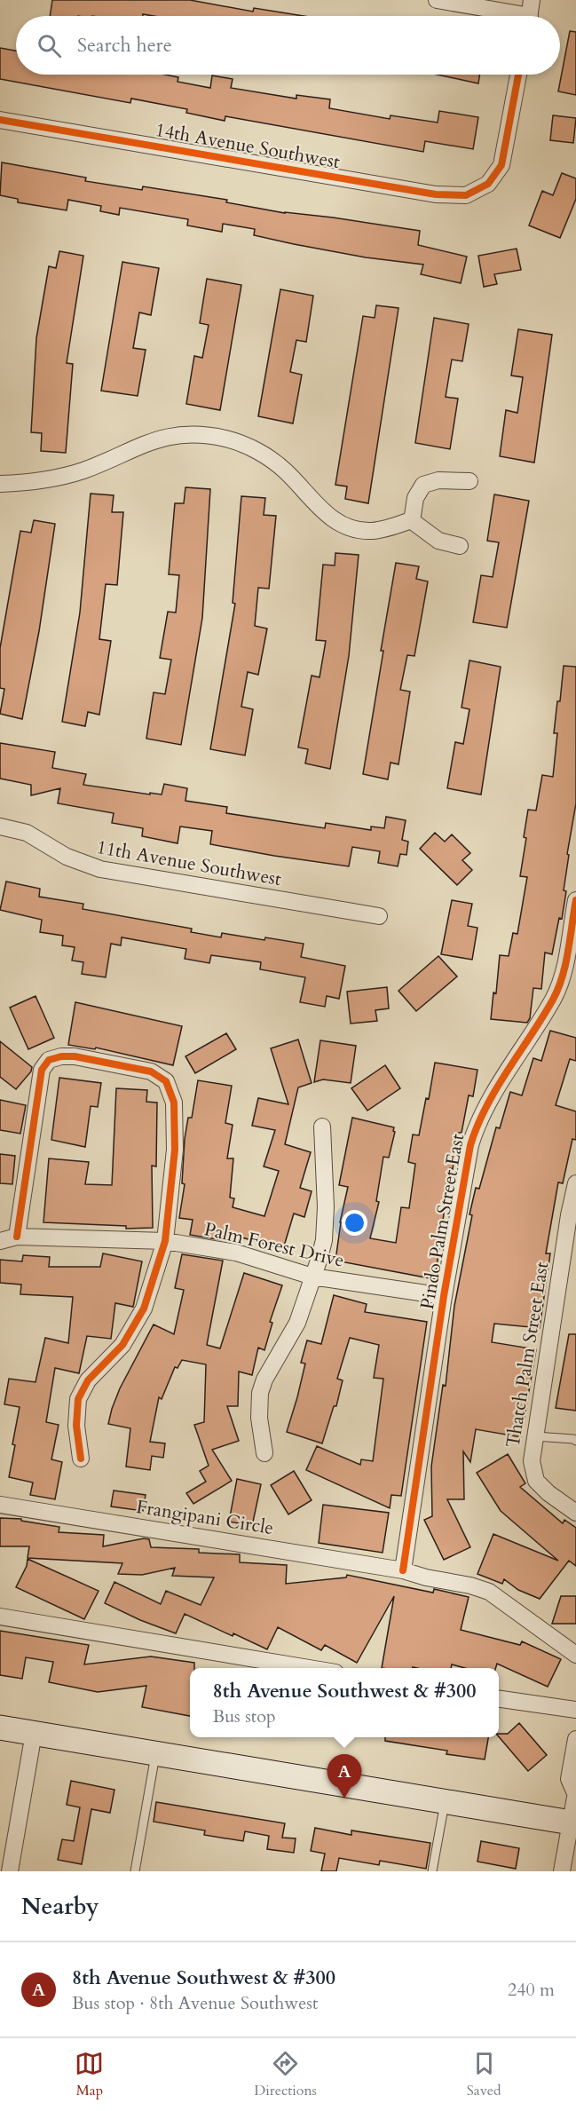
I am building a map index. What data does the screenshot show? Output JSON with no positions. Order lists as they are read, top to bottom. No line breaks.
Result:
{"streets":{"street":["14th Avenue Southwest","11th Avenue Southwest","Pindo Palm Street East","Palm Forest Drive","Thatch Palm Street East","Frangipani Circle"]},"crossings":[["Pindo Palm Street East","Palm Forest Drive"],["Pindo Palm Street East","Frangipani Circle"]],"page":{"search":"Search here","popup":["8th Avenue Southwest & #300","Bus stop"],"pins":"A","heading":"Nearby","list":[{"mark":"A","name":"8th Avenue Southwest & #300","note":"Bus stop · 8th Avenue Southwest","value":"240 m"}],"nav":["Map","Directions","Saved"]}}
